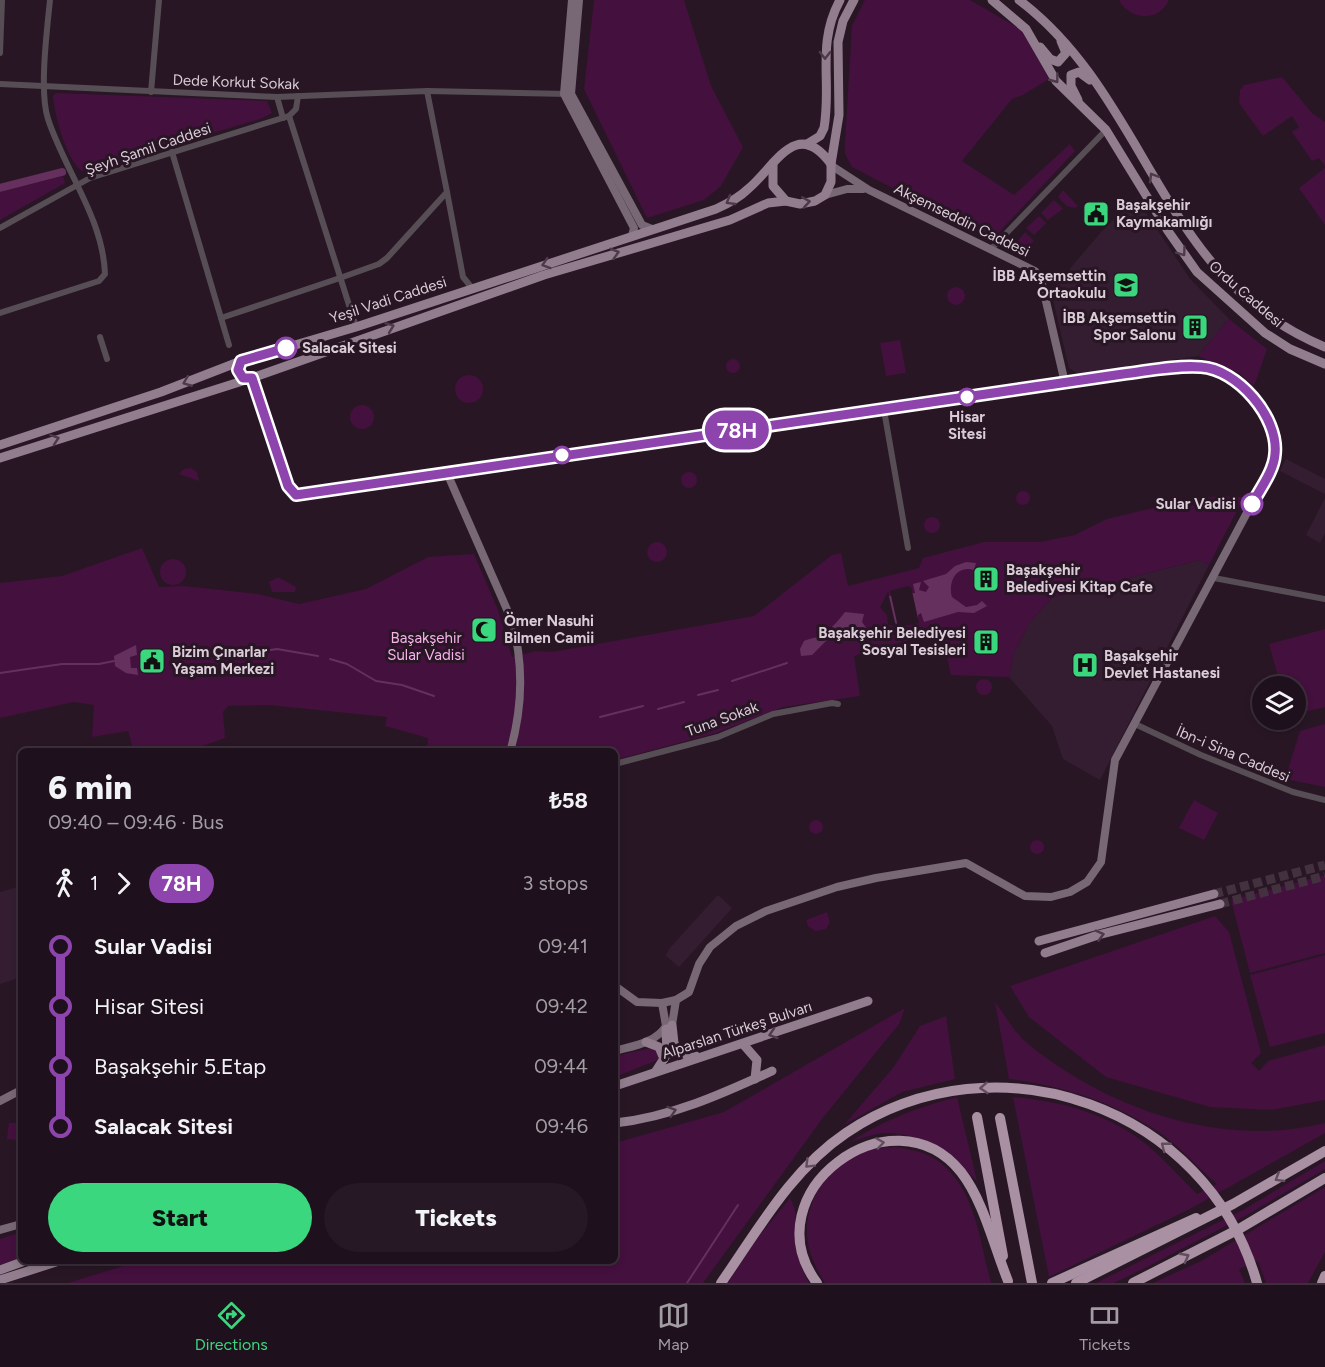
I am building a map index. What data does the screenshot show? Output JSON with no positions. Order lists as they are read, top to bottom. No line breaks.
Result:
{"streets":{"main road":["Ordu Caddesi","Yeşil Vadi Caddesi","Alparslan Türkeş Bulvarı"],"street":["Dede Korkut Sokak","Şeyh Şamil Caddesi","Akşemseddin Caddesi","Tuna Sokak","İbn-i Sina Caddesi"]},"crossings":[["Akşemseddin Caddesi","Yeşil Vadi Caddesi"]],"one_way":["Alparslan Türkeş Bulvarı"],"parks":["Başakşehir Sular Vadisi"],"places":{"public building":["Başakşehir Kaymakamlığı","Bizim Çınarlar Yaşam Merkezi"],"school or university":["İBB Akşemsettin Ortaokulu"],"building":["İBB Akşemsettin Spor Salonu","Başakşehir Belediyesi Kitap Cafe","Başakşehir Belediyesi Sosyal Tesisleri"],"other":["Salacak Sitesi","Hisar Sitesi","Sular Vadisi"],"mosque":["Ömer Nasuhi Bilmen Camii"],"hospital":["Başakşehir Devlet Hastanesi"]},"lines":["bus line 78H"],"page":{"on_map":"78H","heading":["6 min","09:40 – 09:46 · Bus","₺58"],"legs":["1","78H","3 stops"],"list":[{"name":"Sular Vadisi","value":"09:41"},{"name":"Hisar Sitesi","value":"09:42"},{"name":"Başakşehir 5.Etap","value":"09:44"},{"name":"Salacak Sitesi","value":"09:46"}],"buttons":["Start","Tickets"],"tabs":["Directions","Map","Tickets"]}}
